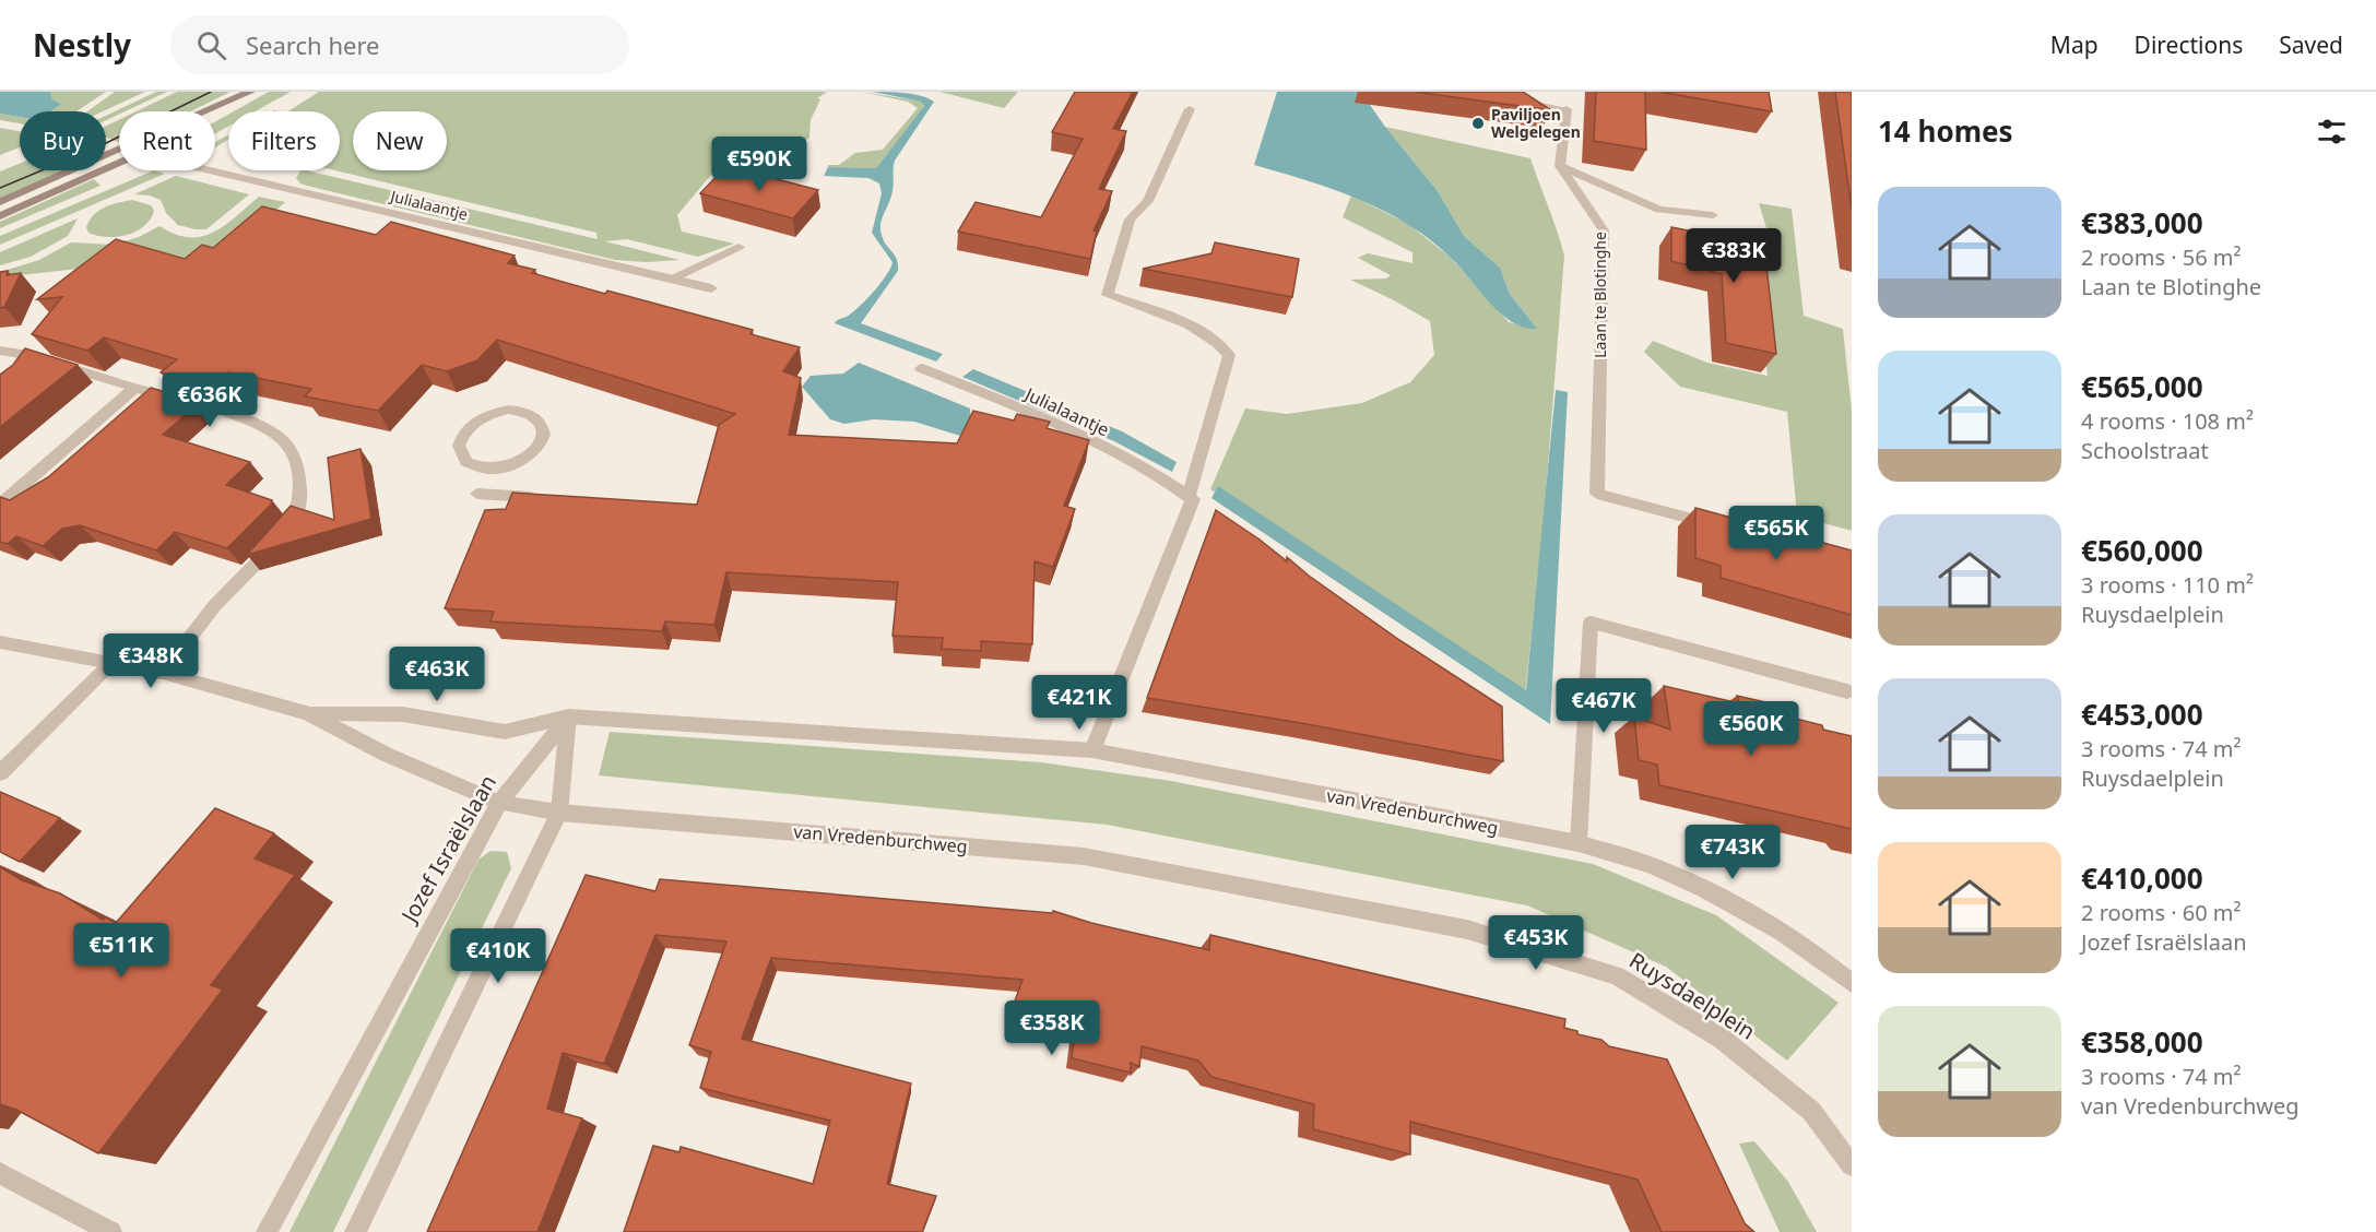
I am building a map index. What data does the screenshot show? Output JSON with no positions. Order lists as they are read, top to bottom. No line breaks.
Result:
{"streets":{"street":["Julialaantje","Laan te Blotinghe","van Vredenburchweg","Jozef Israëlslaan","Ruysdaelplein"]},"crossings":[["van Vredenburchweg","Jozef Israëlslaan"],["van Vredenburchweg","Ruysdaelplein"]],"places":["Paviljoen Welgelegen"],"page":{"header":"Nestly","search":"Search here","nav":["Map","Directions","Saved"],"heading":"14 homes","chip":["Buy","Rent","Filters","New"],"price":["€590K","€383K","€636K","€565K","€348K","€463K","€421K","€467K","€560K","€743K","€453K","€511K","€410K","€358K"],"list":[{"name":"€383,000","note":"2 rooms · 56 m² · Laan te Blotinghe"},{"name":"€565,000","note":"4 rooms · 108 m² · Schoolstraat"},{"name":"€560,000","note":"3 rooms · 110 m² · Ruysdaelplein"},{"name":"€453,000","note":"3 rooms · 74 m² · Ruysdaelplein"},{"name":"€410,000","note":"2 rooms · 60 m² · Jozef Israëlslaan"},{"name":"€358,000","note":"3 rooms · 74 m² · van Vredenburchweg"}]}}
